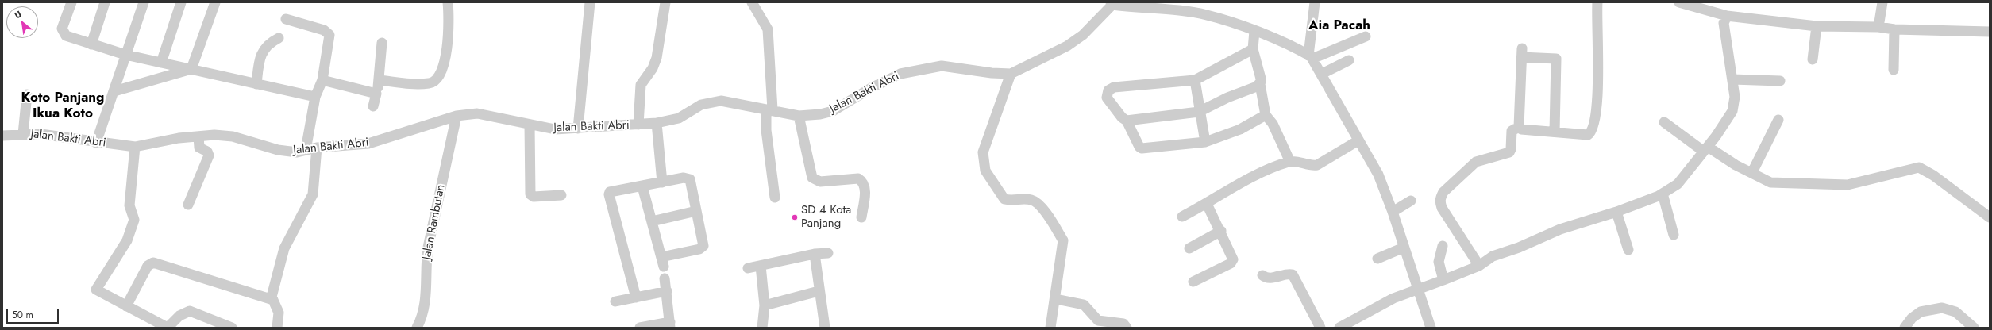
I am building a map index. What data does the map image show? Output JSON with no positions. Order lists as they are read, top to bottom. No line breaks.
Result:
{"streets":{"street":["Jalan Bakti Abri","Jalan Rambutan"]},"crossings":[["Jalan Bakti Abri","Jalan Rambutan"]],"districts":["Aia Pacah","Koto Panjang Ikua Koto"],"places":["SD 4 Kota Panjang"],"scale_bar":"50 m","north":"top left"}
